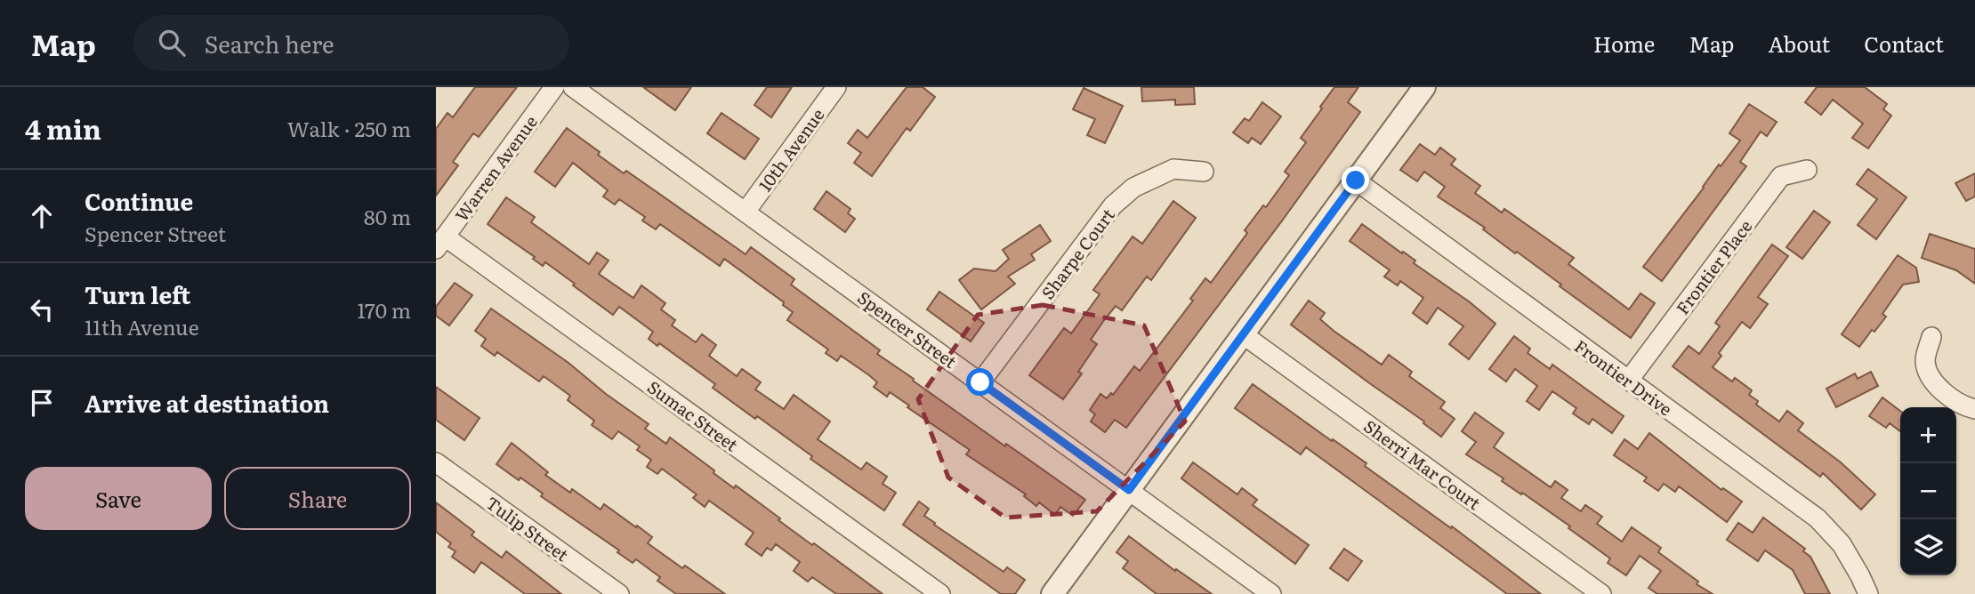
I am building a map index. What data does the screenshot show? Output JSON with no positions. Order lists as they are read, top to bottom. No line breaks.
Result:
{"streets":{"street":["10th Avenue","Warren Avenue","Sharpe Court","Frontier Place","Spencer Street","Frontier Drive","Sumac Street","Sherri Mar Court","Tulip Street"]},"crossings":[["10th Avenue","Spencer Street"],["Warren Avenue","Sumac Street"],["Sharpe Court","Spencer Street"],["Frontier Place","Frontier Drive"]],"page":{"header":"Map","search":"Search here","nav":["Home","Map","About","Contact"],"heading":["4 min","Walk · 250 m"],"list":[["Continue","Spencer Street","80 m"],["Turn left","11th Avenue","170 m"],"Arrive at destination"],"map_buttons":["+","−"],"buttons":["Save","Share"]}}
